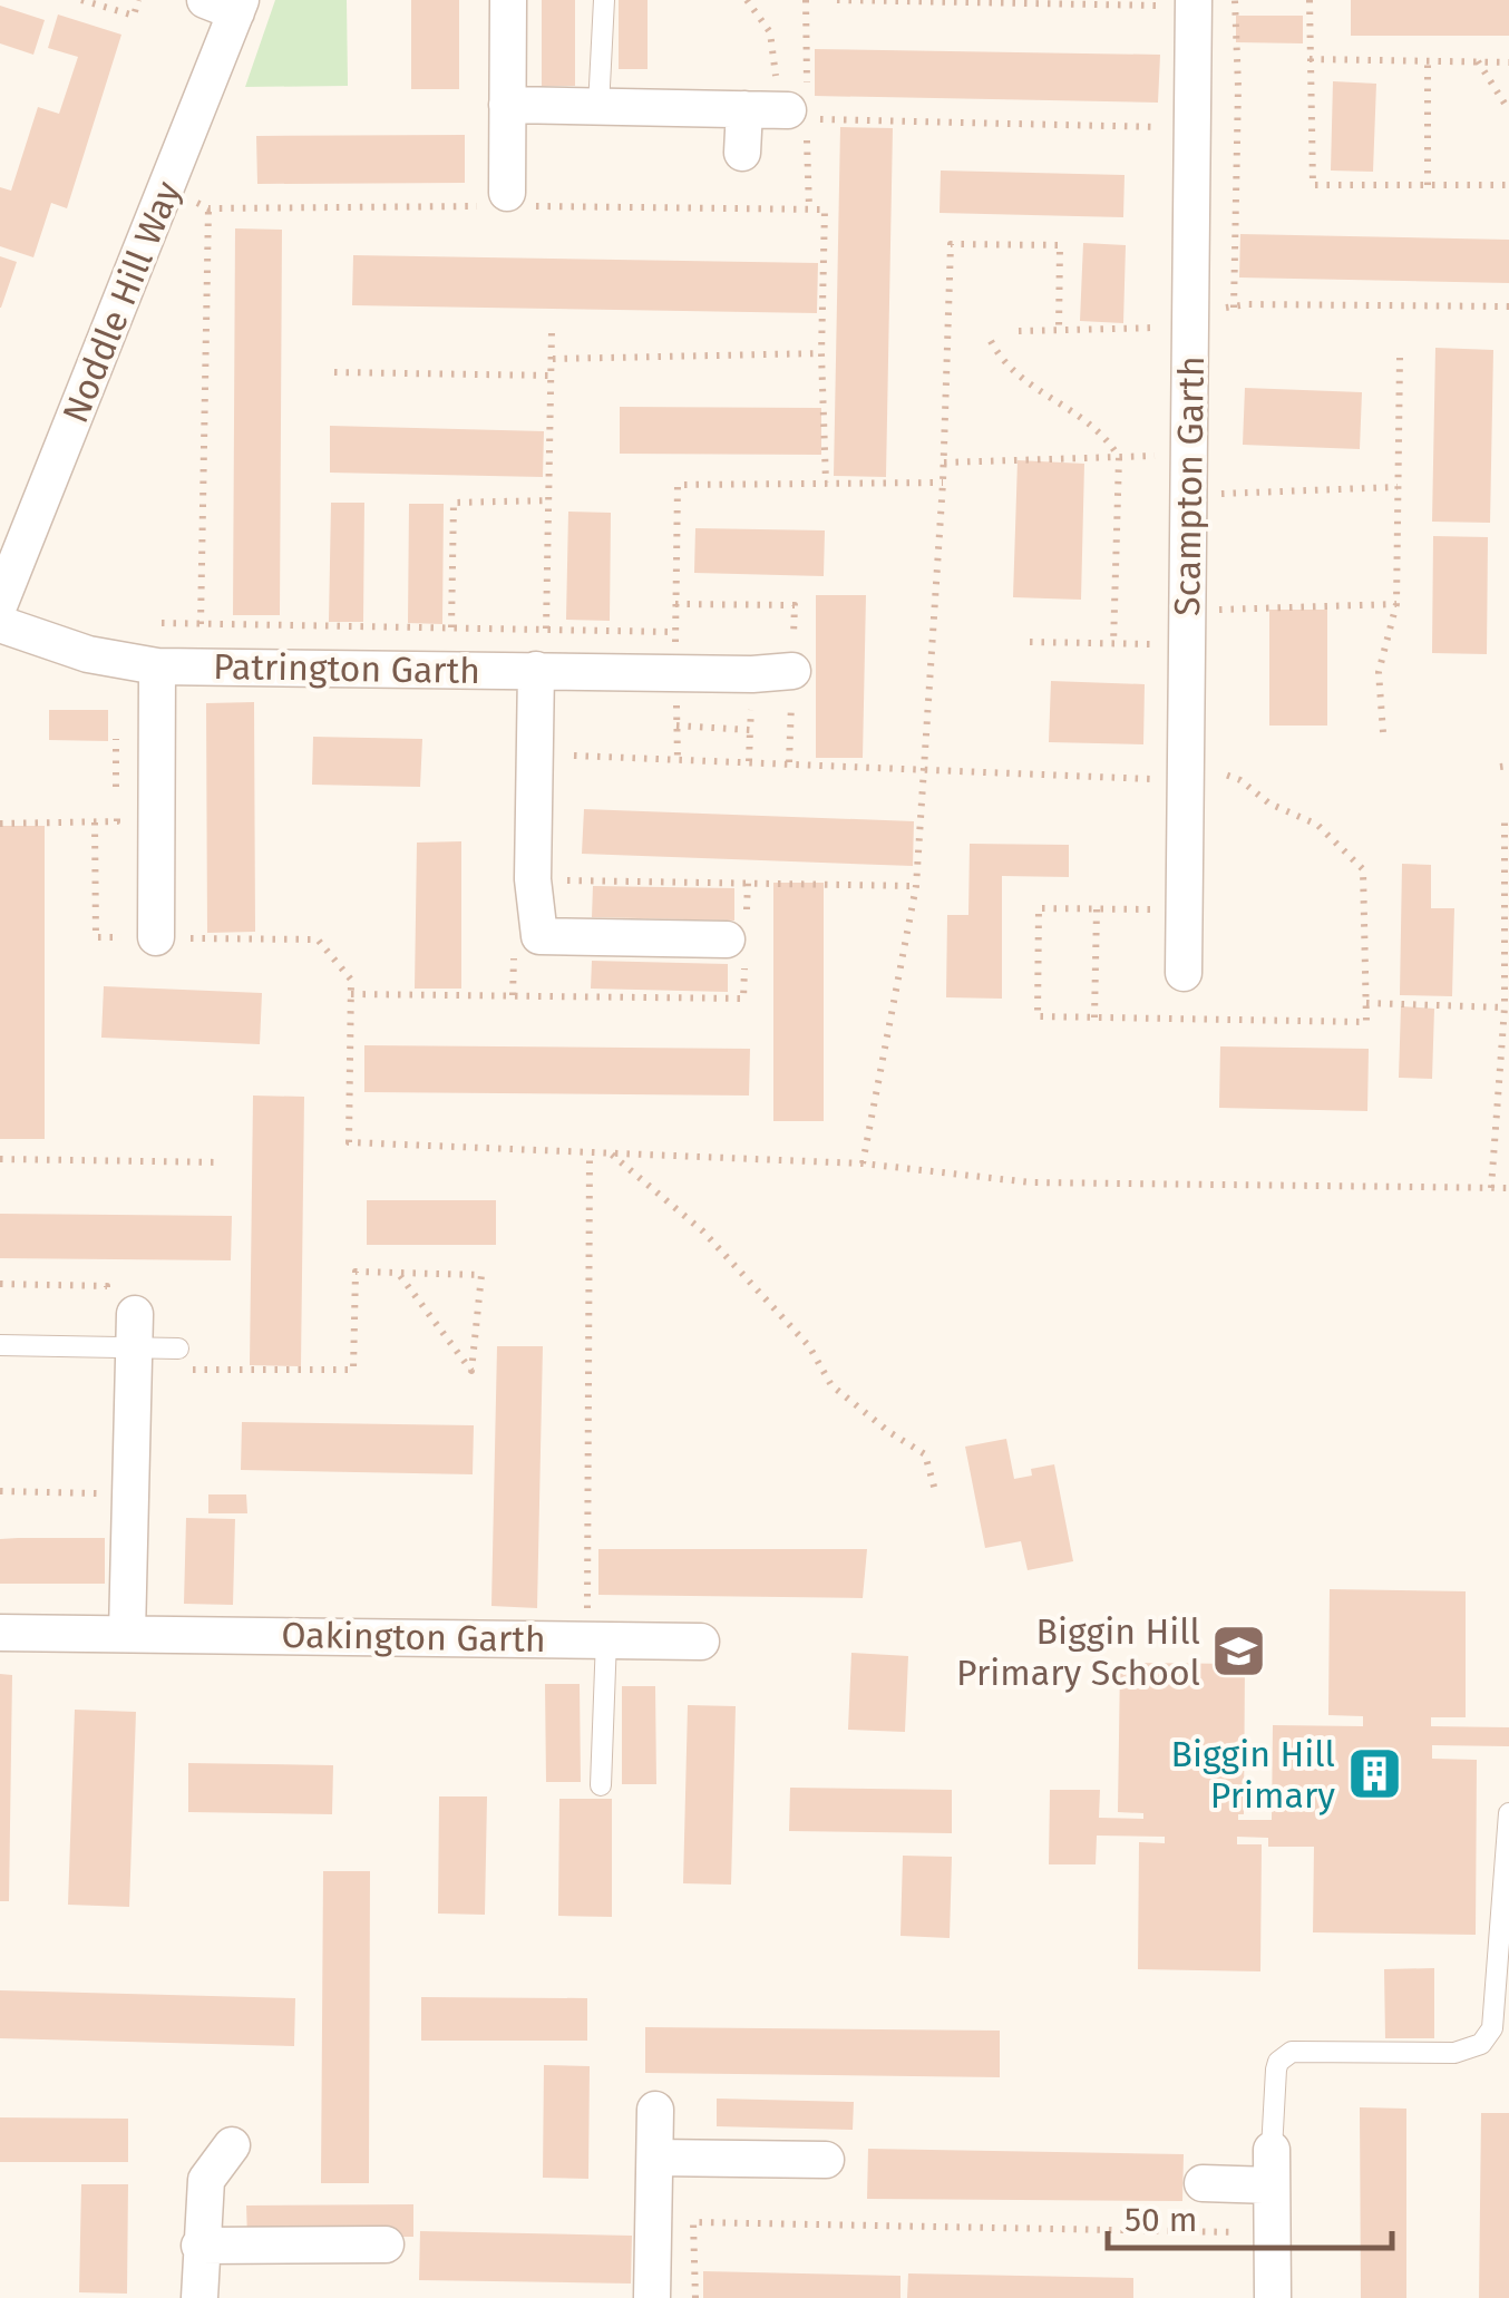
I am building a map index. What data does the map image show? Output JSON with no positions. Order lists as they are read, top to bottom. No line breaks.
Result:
{"streets":{"street":["Noddle Hill Way","Scampton Garth","Patrington Garth","Oakington Garth"]},"places":{"school or university":["Biggin Hill Primary School"],"building":["Biggin Hill Primary"]},"scale_bar":"50 m"}
